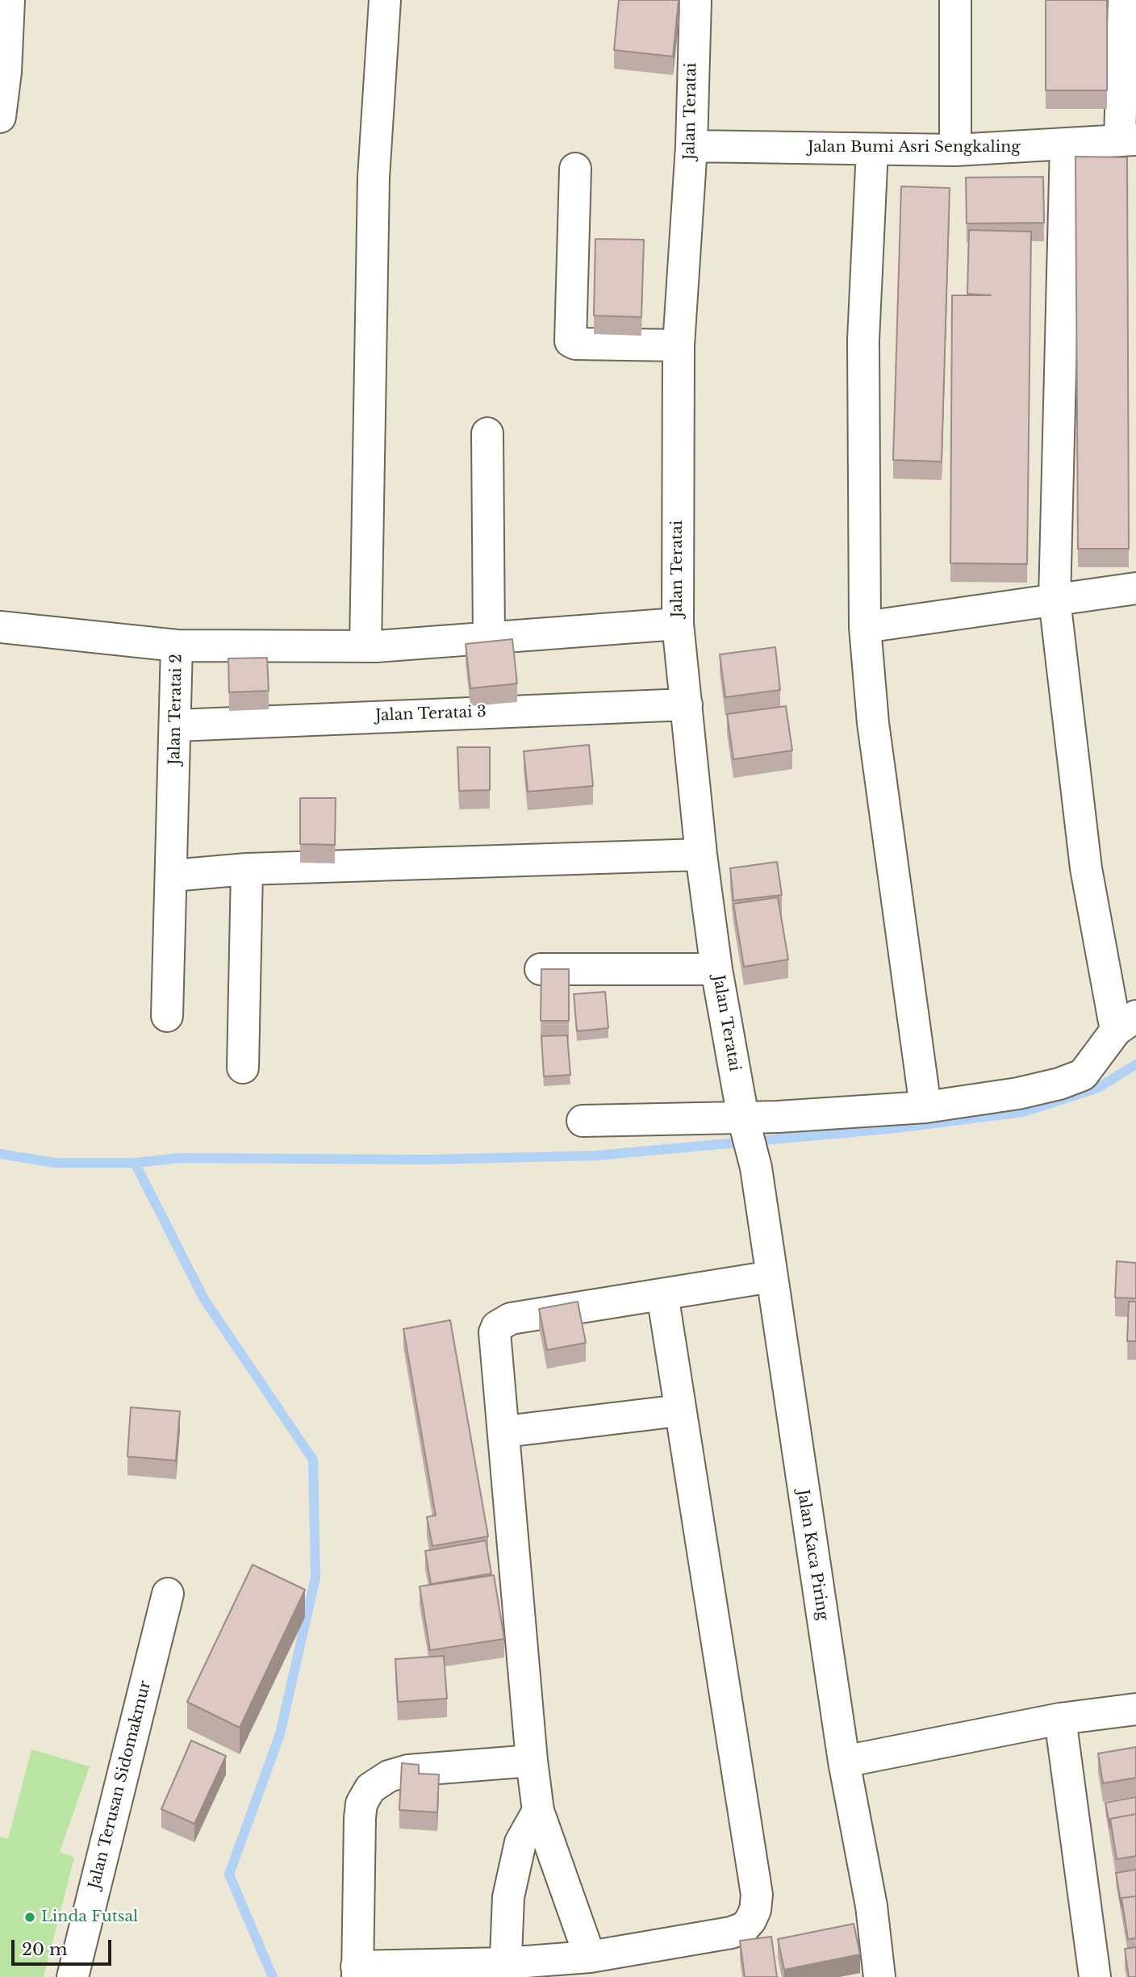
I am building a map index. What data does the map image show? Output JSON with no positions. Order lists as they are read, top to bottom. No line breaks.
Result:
{"streets":{"street":["Jalan Teratai","Jalan Bumi Asri Sengkaling","Jalan Teratai 2","Jalan Teratai 3","Jalan Kaca Piring","Jalan Terusan Sidomakmur"]},"crossings":[["Jalan Teratai","Jalan Bumi Asri Sengkaling"],["Jalan Teratai","Jalan Teratai 2"],["Jalan Teratai","Jalan Teratai 3"],["Jalan Teratai","Jalan Kaca Piring"],["Jalan Teratai 2","Jalan Teratai 3"]],"places":["Linda Futsal"],"scale_bar":"20 m"}
